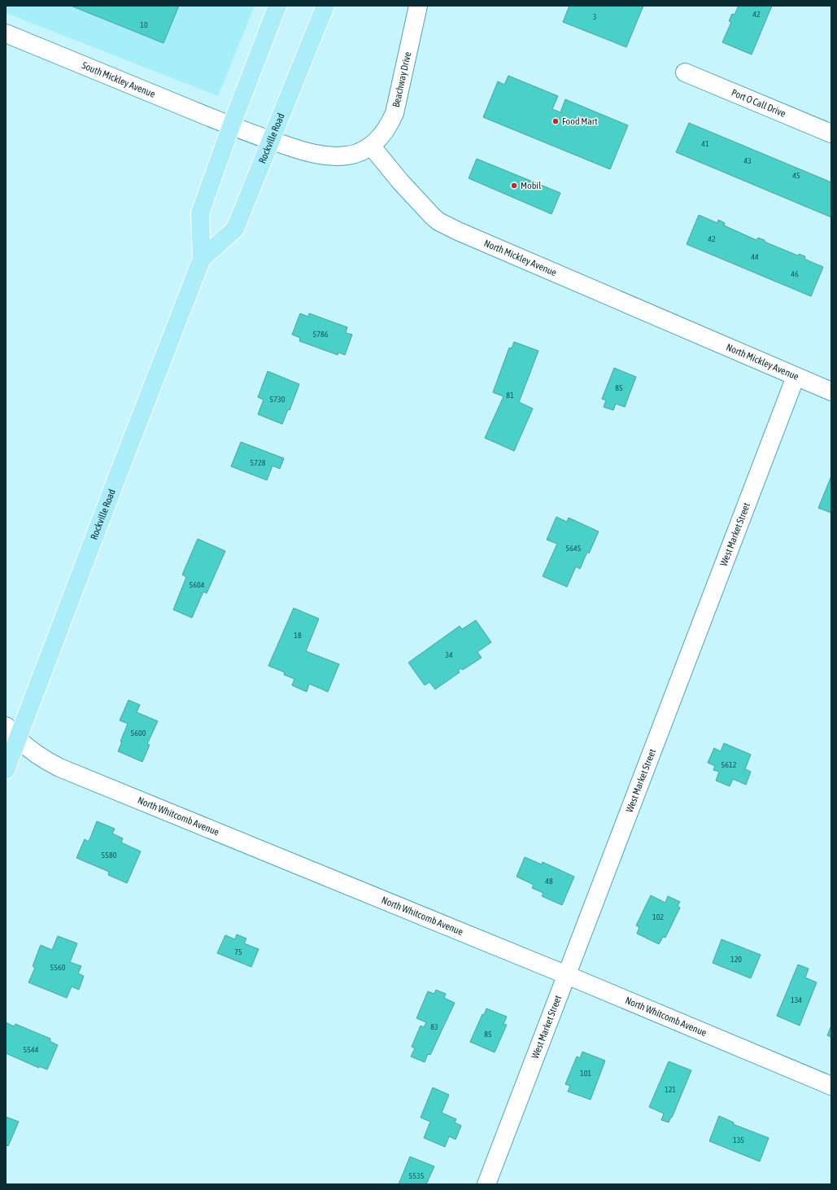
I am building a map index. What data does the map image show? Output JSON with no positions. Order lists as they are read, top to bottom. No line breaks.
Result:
{"streets":{"main road":["Rockville Road"],"street":["South Mickley Avenue","Beachway Drive","Port O Call Drive","North Mickley Avenue","West Market Street","North Whitcomb Avenue"]},"crossings":[["South Mickley Avenue","Rockville Road"],["Beachway Drive","North Mickley Avenue"],["Rockville Road","North Whitcomb Avenue"],["North Mickley Avenue","West Market Street"],["West Market Street","North Whitcomb Avenue"]],"places":["Food Mart","Mobil"],"house_numbers":["42","3","10","41","43","45","42","44","46","5786","85","81","5730","5728","5645","5604","18","34","5600","5612","5580","48","102","75","120","5560","134","83","85","5544","101","121","135","5535"]}
